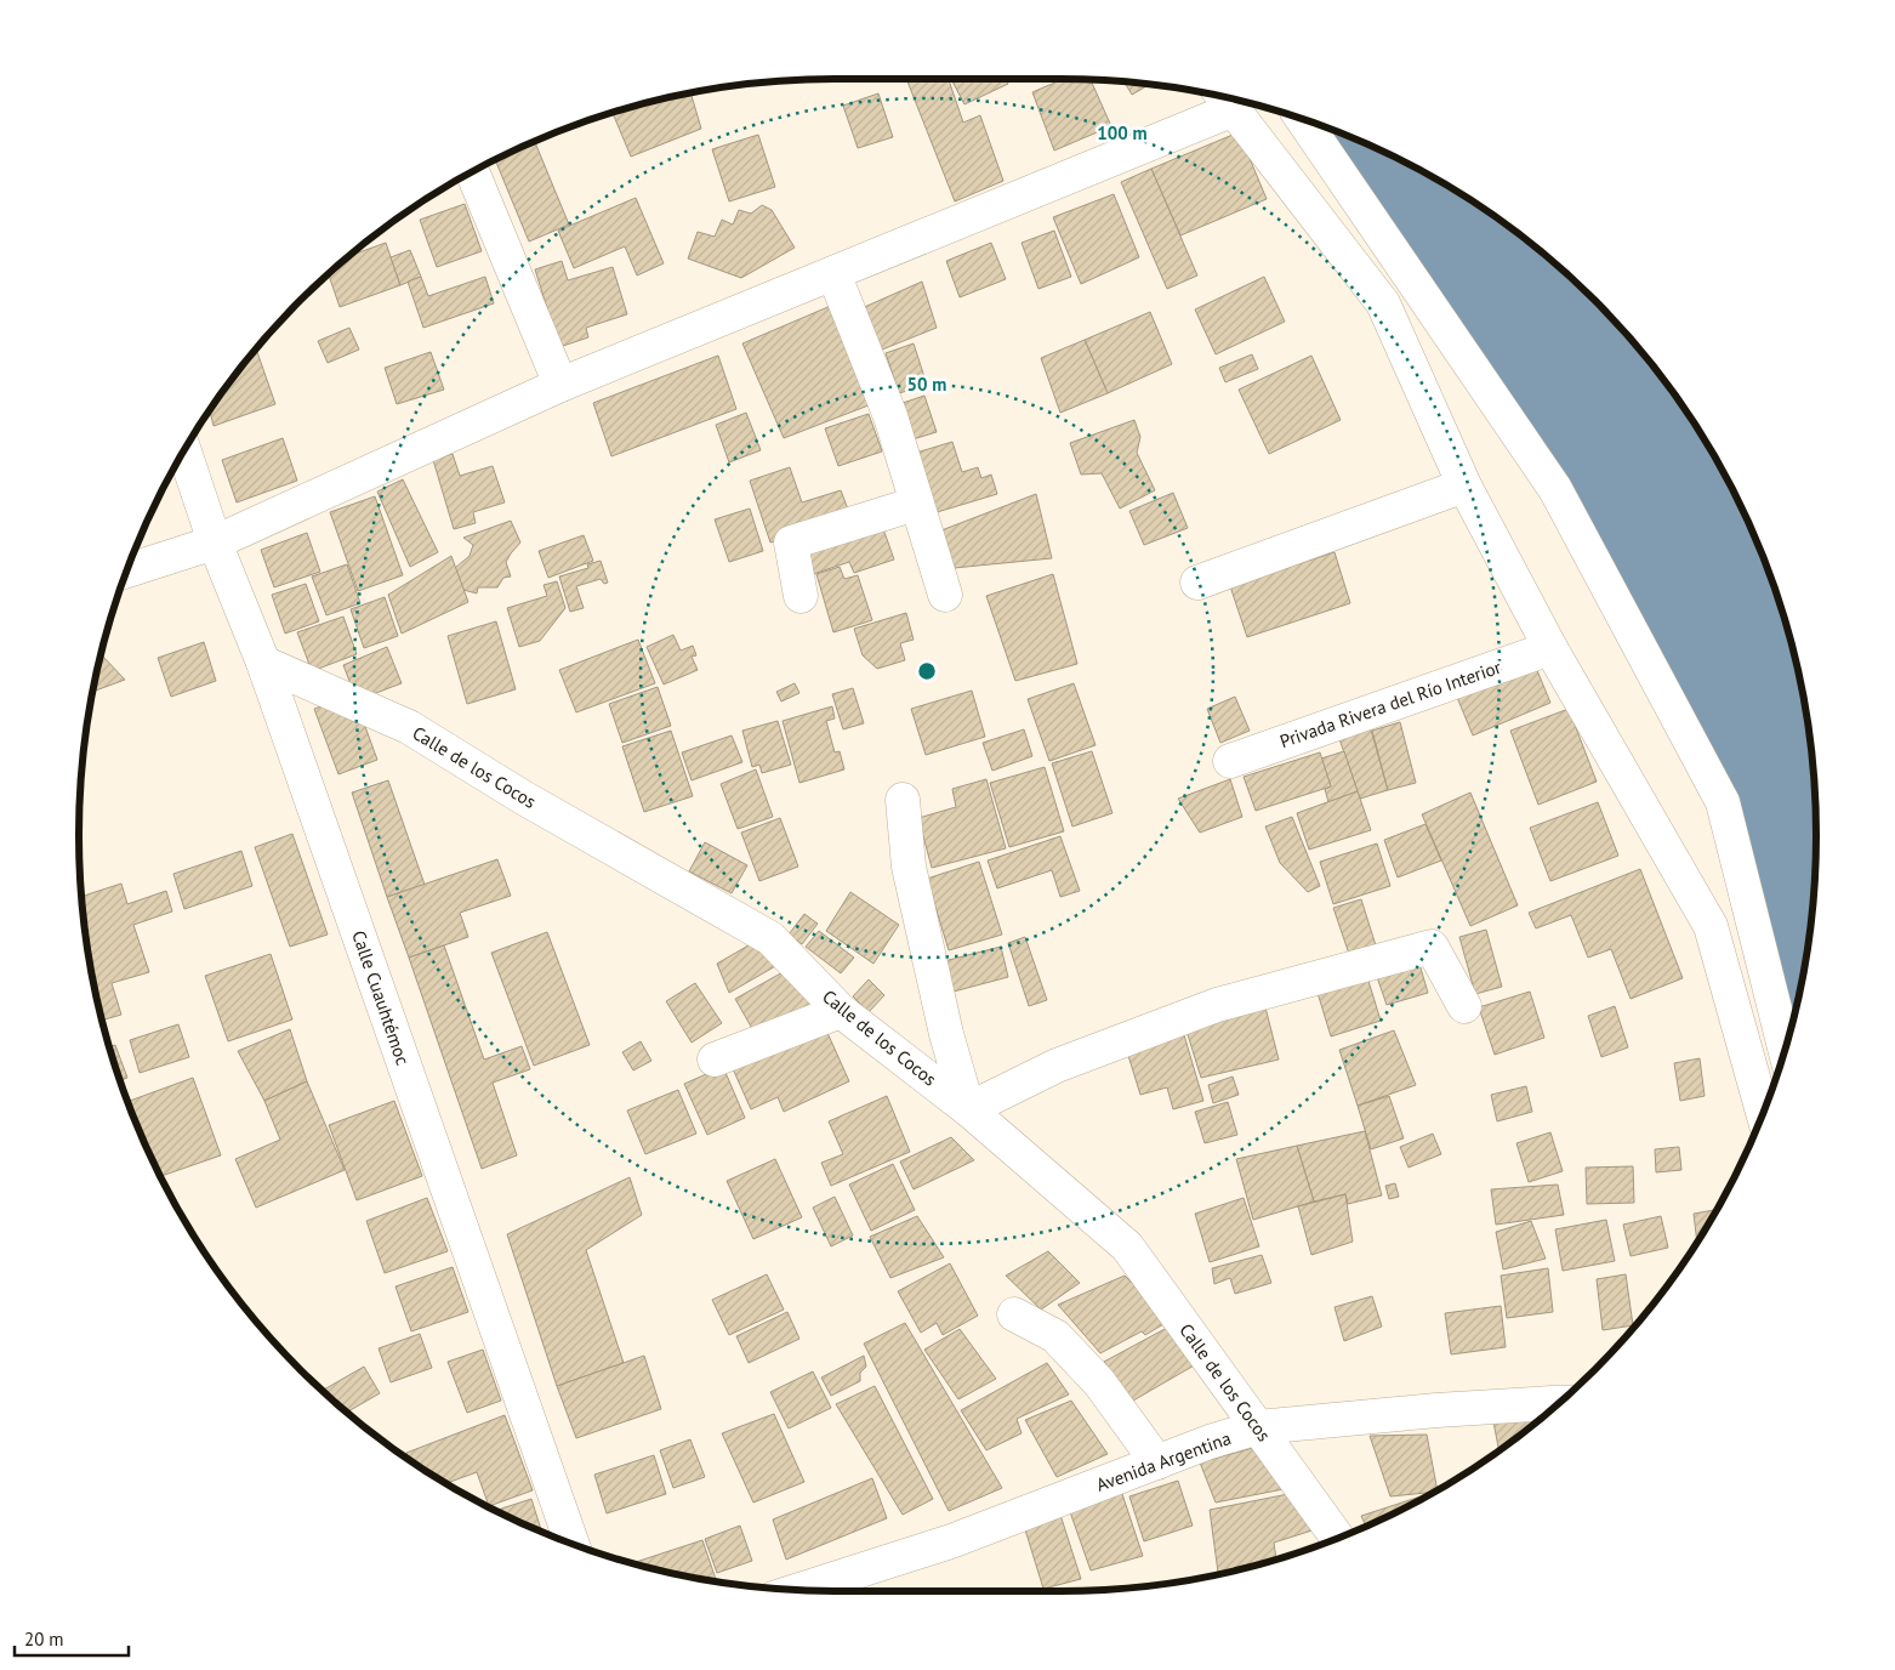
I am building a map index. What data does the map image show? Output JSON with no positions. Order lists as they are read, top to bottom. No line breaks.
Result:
{"streets":{"street":["Privada Rivera del Río Interior","Calle de los Cocos","Calle Cuauhtémoc","Avenida Argentina"]},"crossings":[["Calle de los Cocos","Calle Cuauhtémoc"],["Calle de los Cocos","Avenida Argentina"]],"scale_bar":"20 m","rings":["100 m","50 m"]}
